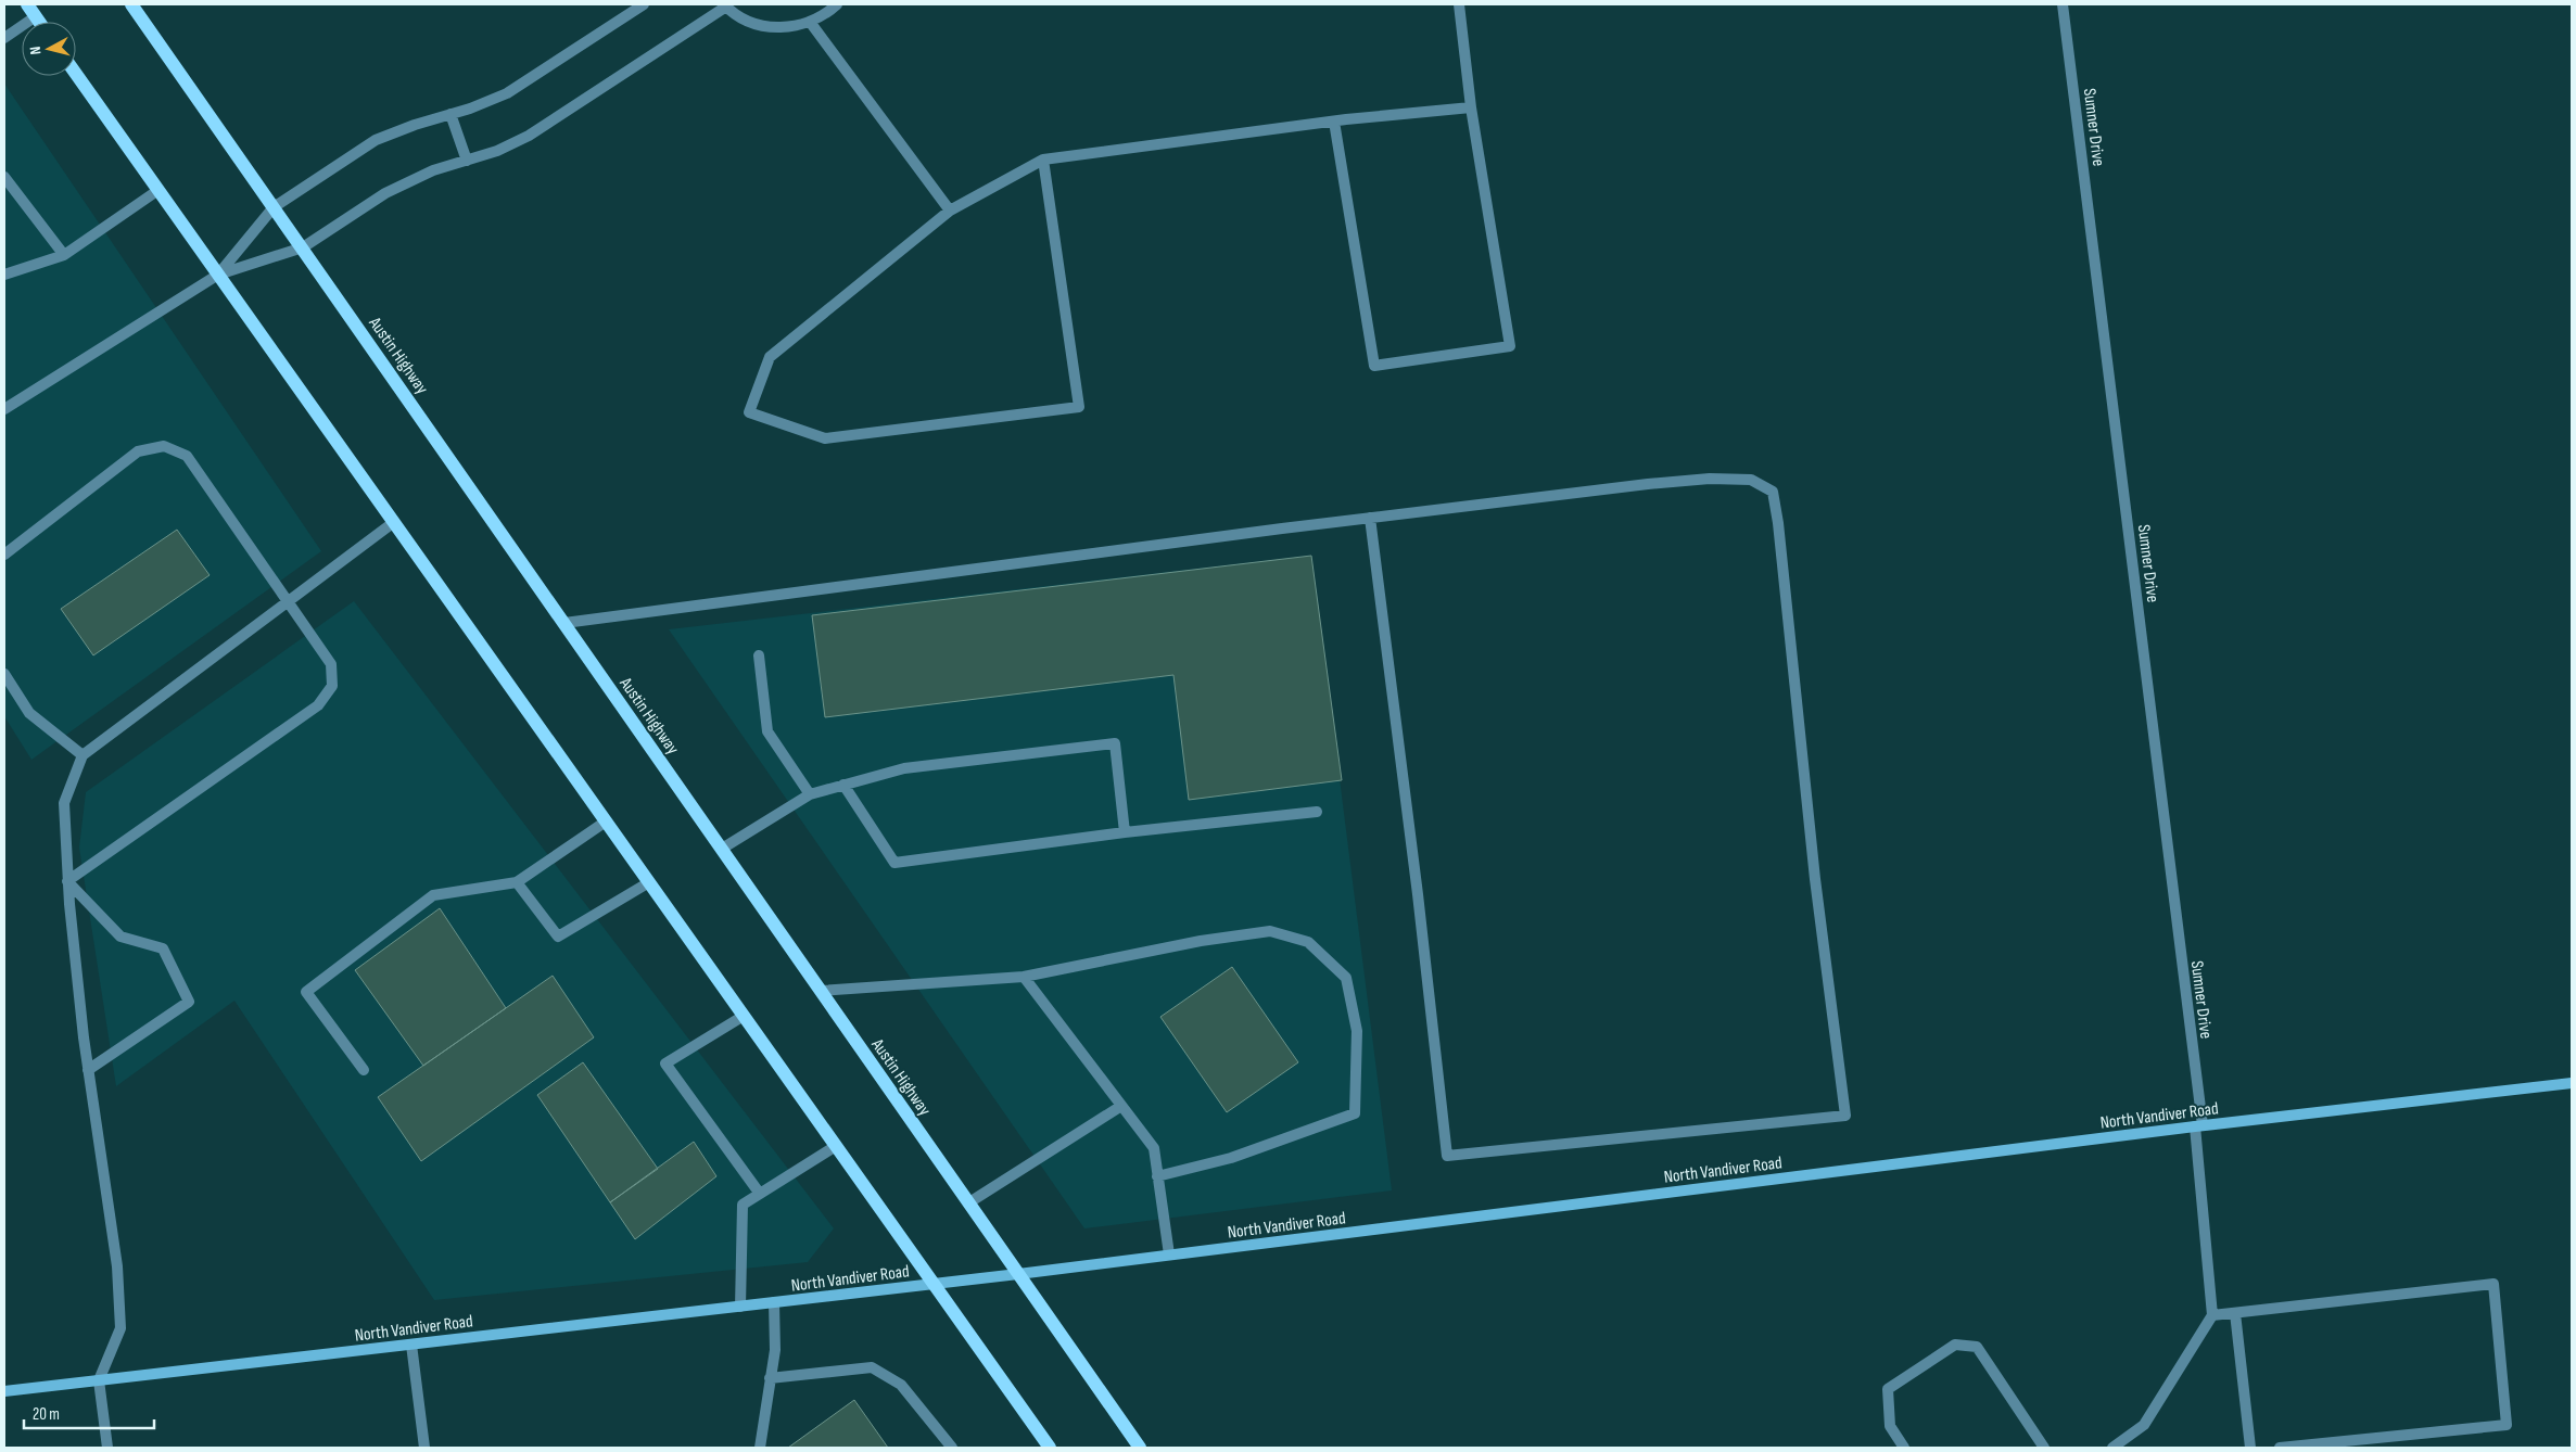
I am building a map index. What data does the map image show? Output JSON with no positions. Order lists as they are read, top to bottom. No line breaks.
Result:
{"streets":{"main road":["Austin Highway"],"street":["Sumner Drive","North Vandiver Road"]},"crossings":[["Sumner Drive","North Vandiver Road"],["Austin Highway","North Vandiver Road"]],"scale_bar":"20 m","north":"left"}
